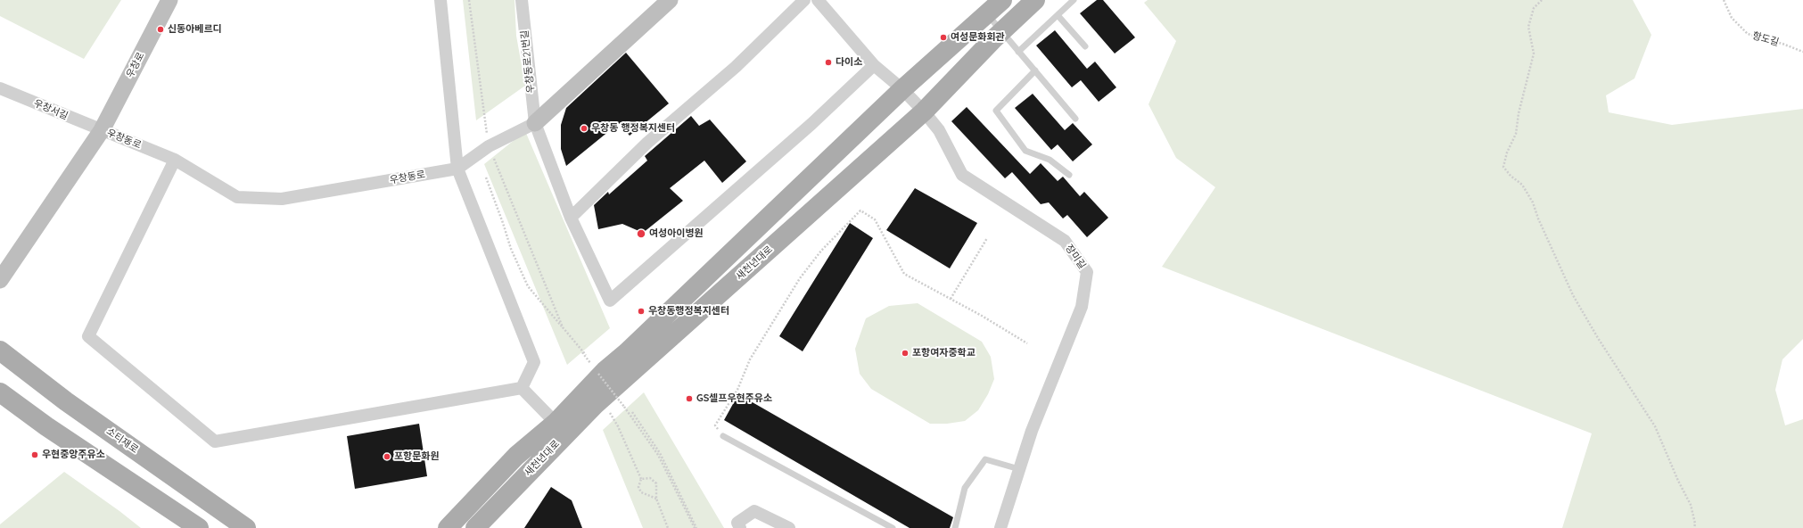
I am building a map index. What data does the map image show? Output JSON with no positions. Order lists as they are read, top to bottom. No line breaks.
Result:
{"streets":{"main road":["우창로","우창동로","새천년대로","소티재로"],"street":["우창동로21번길","우창서길","장미길"],"path":["항도길"]},"crossings":[["우창동로21번길","우창동로"],["우창동로21번길","장미길"],["우창로","우창서길"],["우창로","우창동로"],["우창서길","우창동로"],["장미길","새천년대로"]],"places":["신동아베르디","여성문화회관","다이소","우창동 행정복지센터","여성아이병원","우창동행정복지센터","포항여자중학교","GS셀프우현주유소","우현중앙주유소","포항문화원"]}
